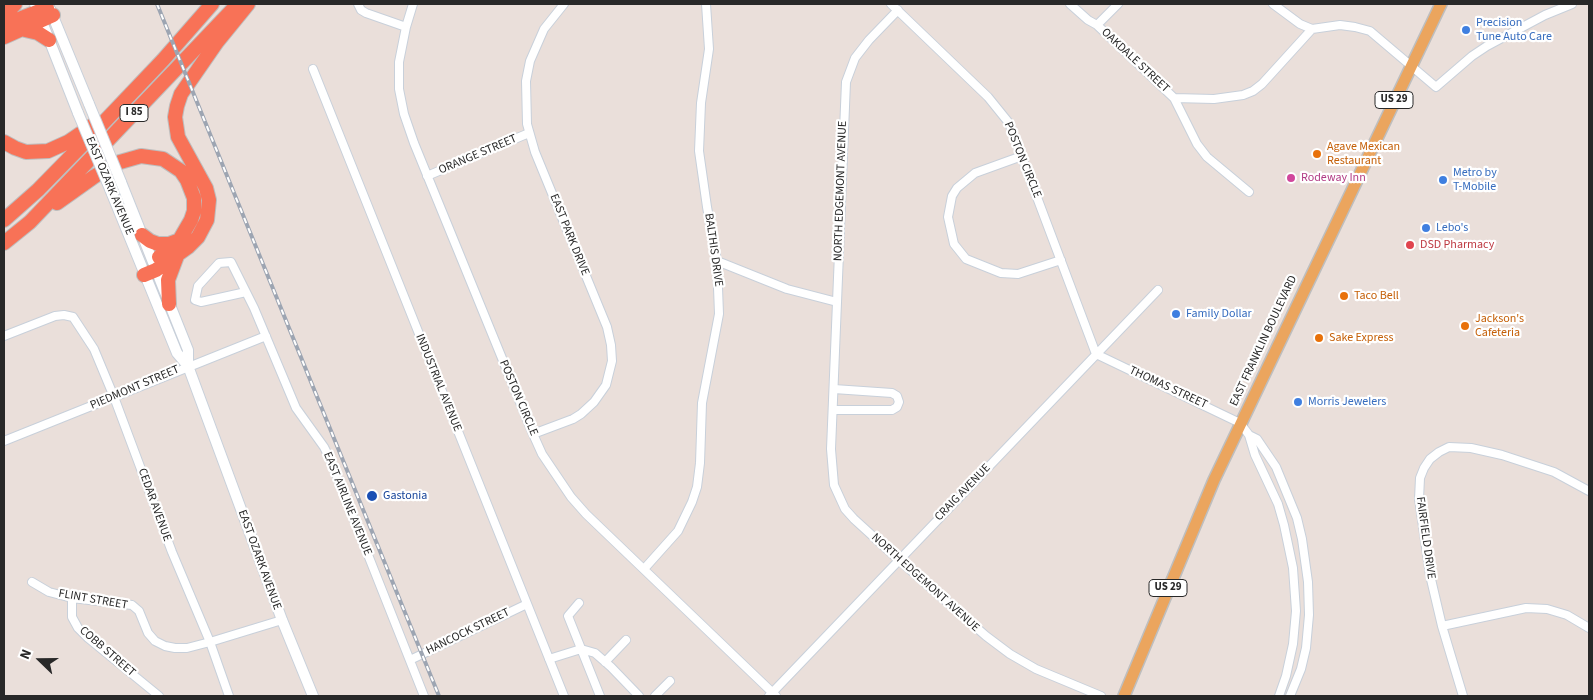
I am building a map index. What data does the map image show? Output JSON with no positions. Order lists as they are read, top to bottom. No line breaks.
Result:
{"streets":{"highway":["I 85"],"main road":["US 29","EAST OZARK AVENUE","EAST FRANKLIN BOULEVARD"],"street":["OAKDALE STREET","ORANGE STREET","POSTON CIRCLE","NORTH EDGEMONT AVENUE","EAST PARK DRIVE","BALTHIS DRIVE","INDUSTRIAL AVENUE","PIEDMONT STREET","THOMAS STREET","CRAIG AVENUE","EAST AIRLINE AVENUE","CEDAR AVENUE","FAIRFIELD DRIVE","FLINT STREET","HANCOCK STREET","COBB STREET"]},"crossings":[["ORANGE STREET","POSTON CIRCLE"],["ORANGE STREET","EAST PARK DRIVE"],["POSTON CIRCLE","NORTH EDGEMONT AVENUE"],["POSTON CIRCLE","EAST PARK DRIVE"],["POSTON CIRCLE","BALTHIS DRIVE"],["POSTON CIRCLE","THOMAS STREET"],["POSTON CIRCLE","CRAIG AVENUE"],["EAST OZARK AVENUE","PIEDMONT STREET"],["EAST OZARK AVENUE","FLINT STREET"],["NORTH EDGEMONT AVENUE","CRAIG AVENUE"],["EAST FRANKLIN BOULEVARD","THOMAS STREET"],["INDUSTRIAL AVENUE","HANCOCK STREET"],["PIEDMONT STREET","EAST AIRLINE AVENUE"],["PIEDMONT STREET","CEDAR AVENUE"],["THOMAS STREET","CRAIG AVENUE"],["EAST AIRLINE AVENUE","HANCOCK STREET"],["CEDAR AVENUE","FLINT STREET"],["FLINT STREET","COBB STREET"]],"places":["Precision Tune Auto Care","Agave Mexican Restaurant","Rodeway Inn","Metro by T-Mobile","Lebo's","DSD Pharmacy","Taco Bell","Family Dollar","Jackson's Cafeteria","Sake Express","Morris Jewelers","Gastonia"],"north":"left"}
